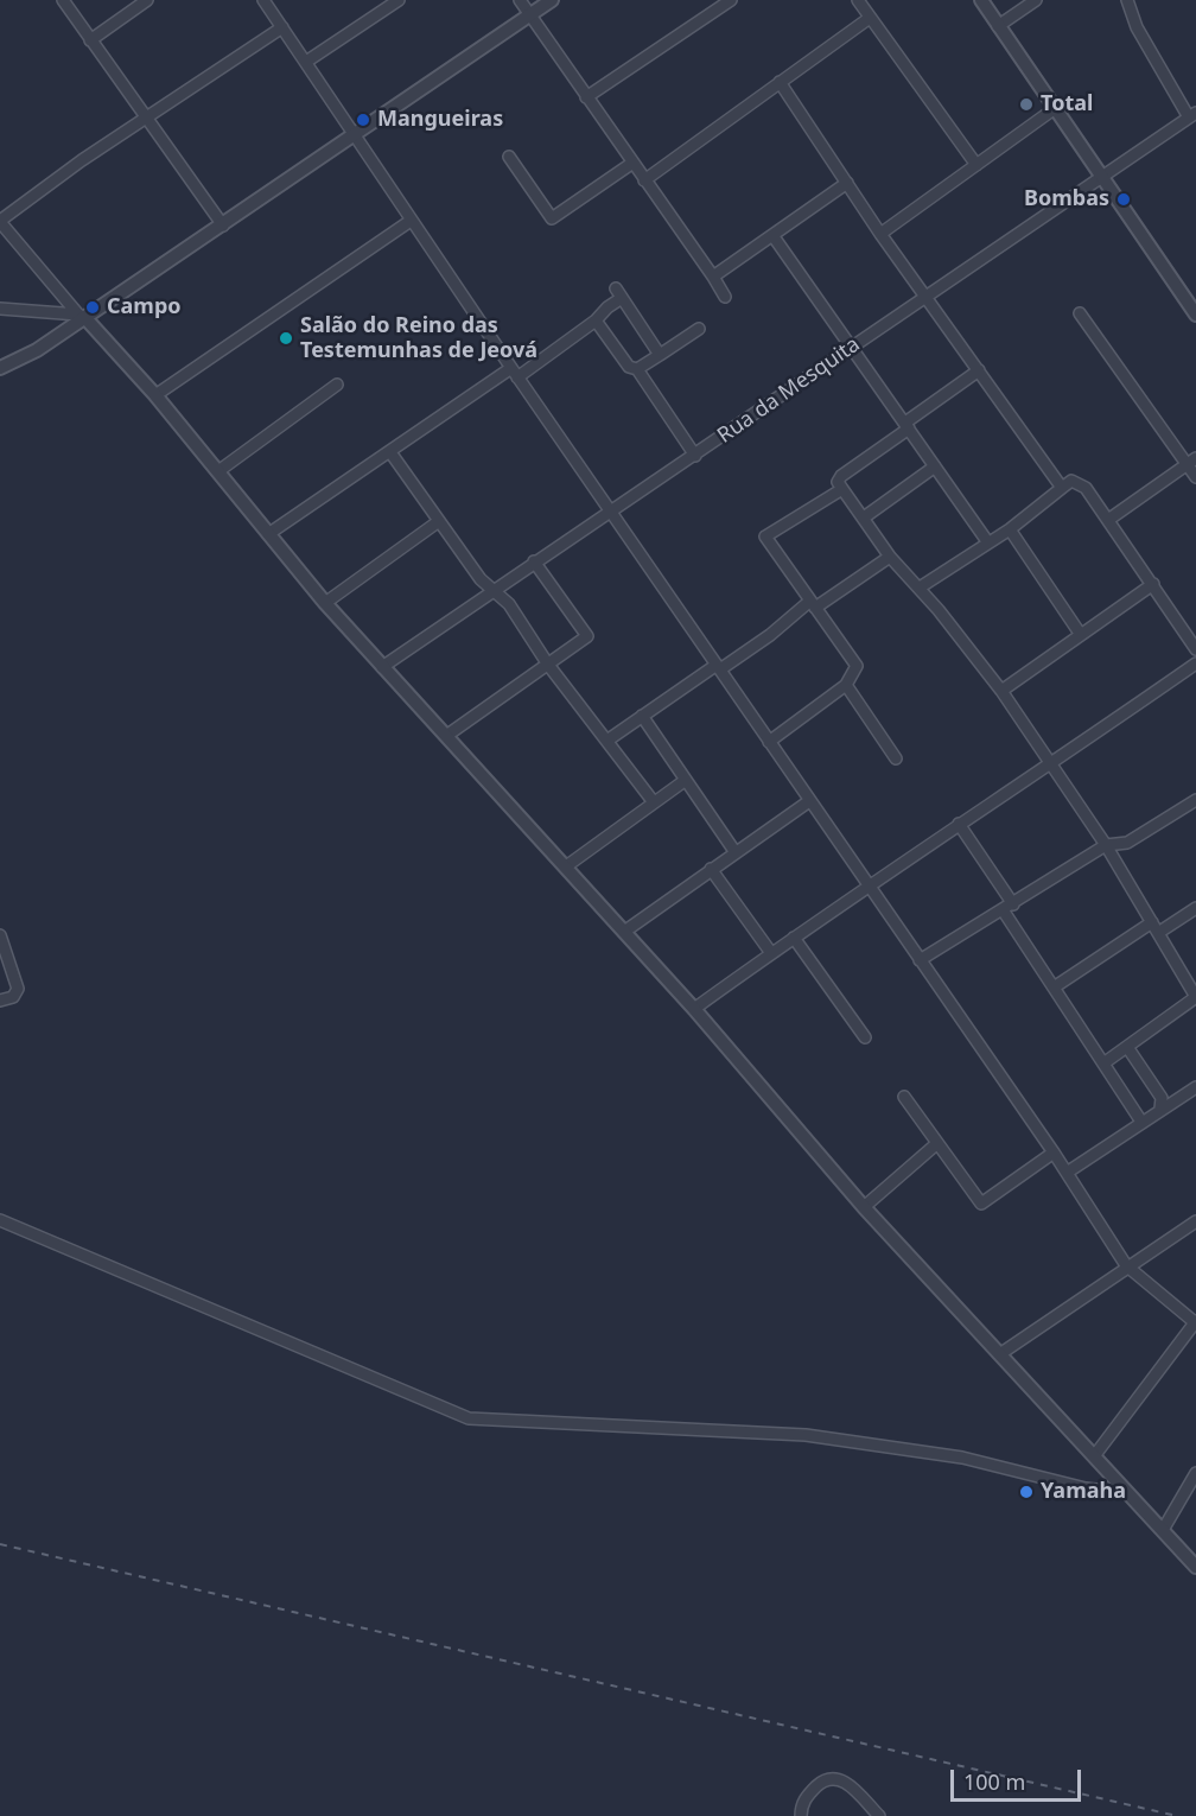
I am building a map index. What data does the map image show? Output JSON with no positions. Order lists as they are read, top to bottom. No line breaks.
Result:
{"streets":{"street":["Rua da Mesquita"]},"places":["Total","Mangueiras","Bombas","Campo","Salão do Reino das Testemunhas de Jeová","Yamaha"],"scale_bar":"100 m"}
